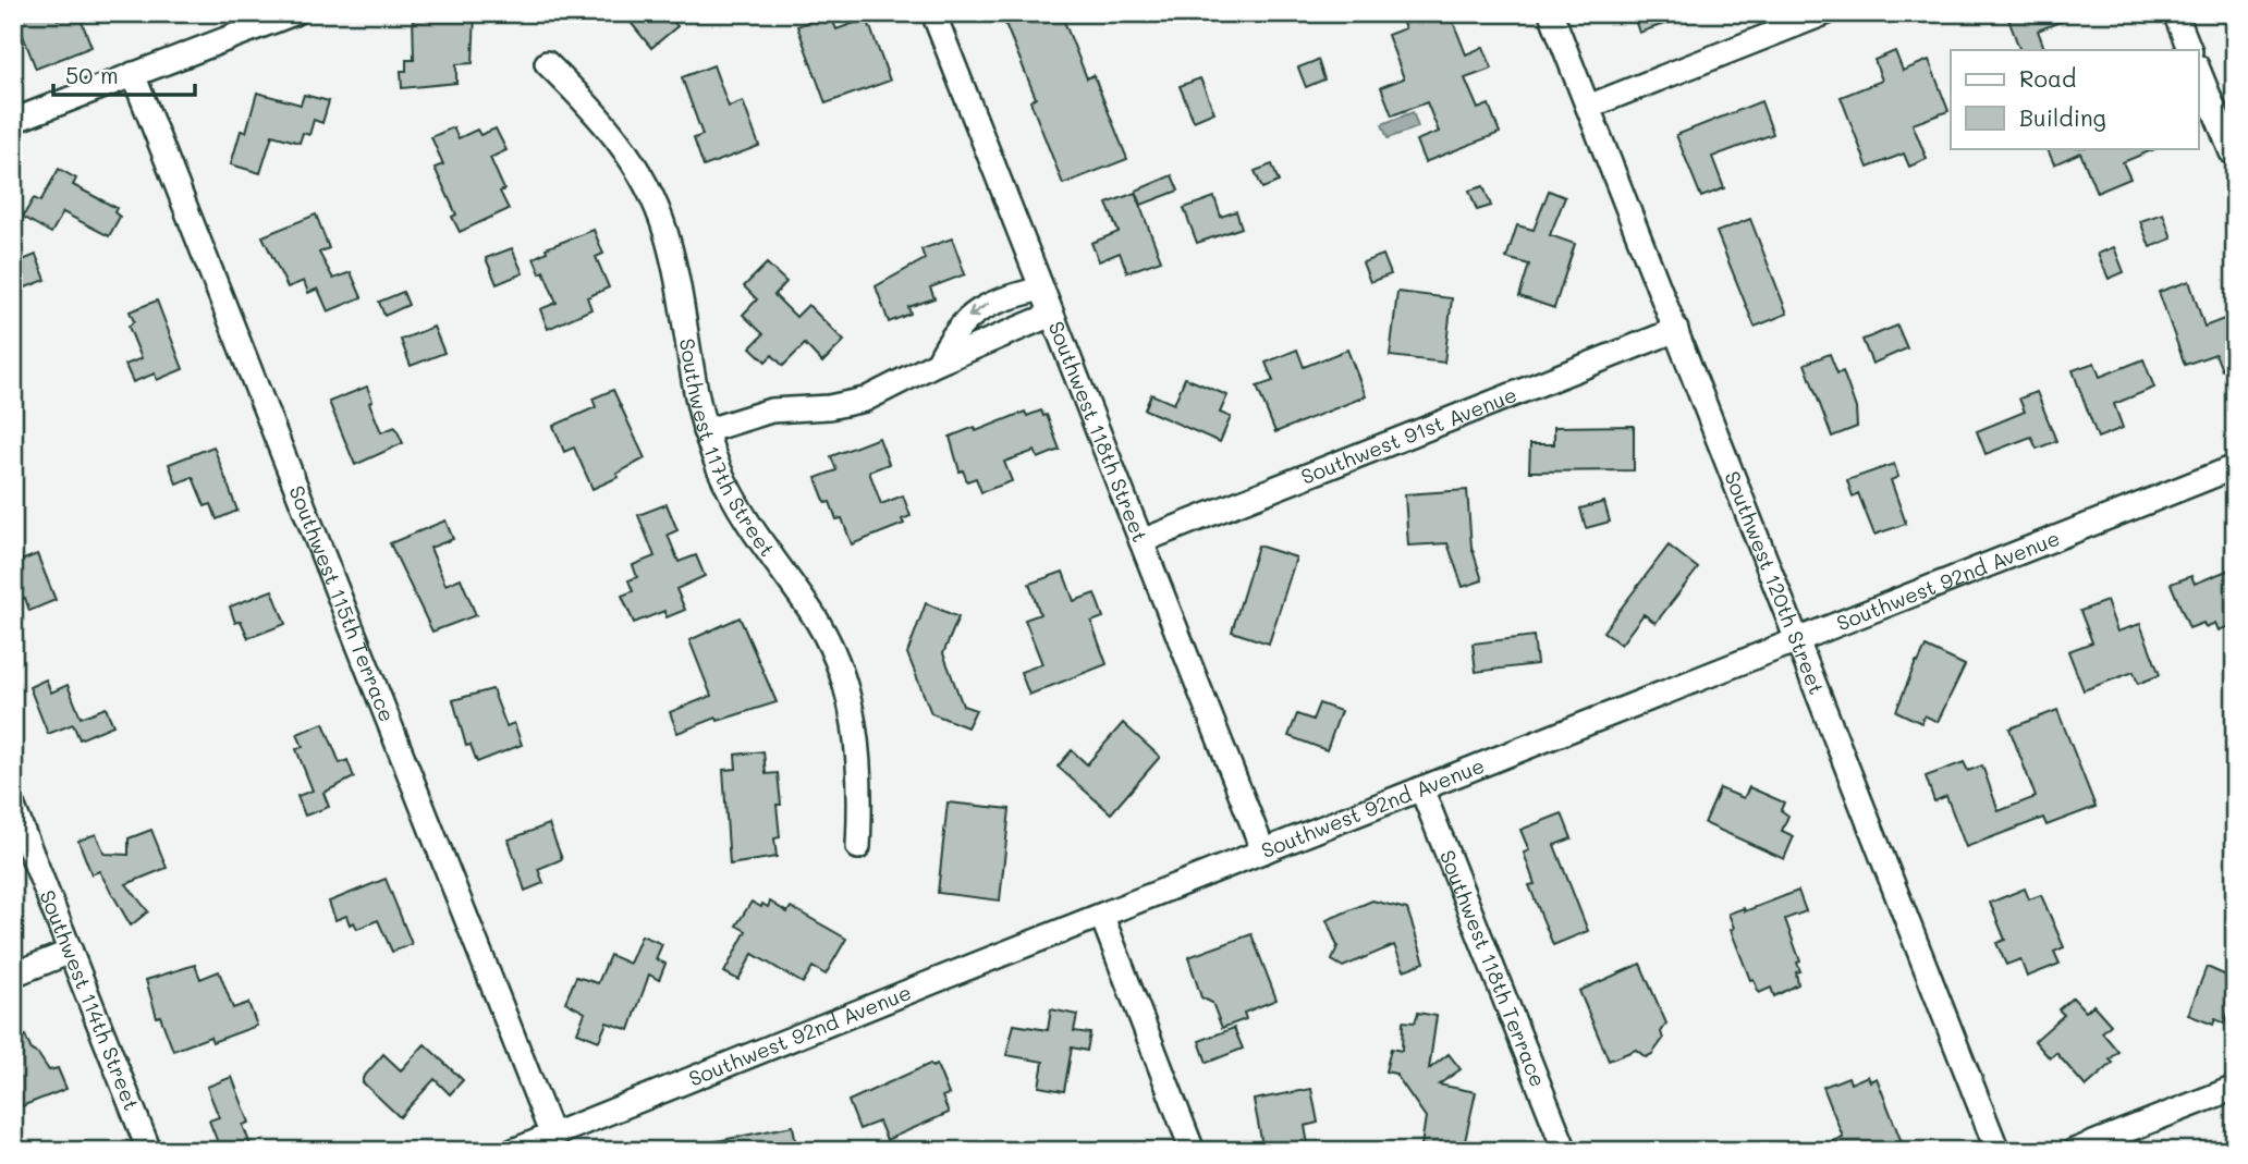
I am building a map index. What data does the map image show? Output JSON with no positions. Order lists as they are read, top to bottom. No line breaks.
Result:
{"streets":{"street":["Southwest 118th Street","Southwest 91st Avenue","Southwest 117th Street","Southwest 92nd Avenue","Southwest 120th Street","Southwest 115th Terrace","Southwest 118th Terrace","Southwest 114th Street"]},"crossings":[["Southwest 118th Street","Southwest 91st Avenue"],["Southwest 118th Street","Southwest 92nd Avenue"],["Southwest 91st Avenue","Southwest 120th Street"],["Southwest 92nd Avenue","Southwest 120th Street"],["Southwest 92nd Avenue","Southwest 115th Terrace"],["Southwest 92nd Avenue","Southwest 118th Terrace"]],"legend":["Road","Building"],"scale_bar":"50 m"}
